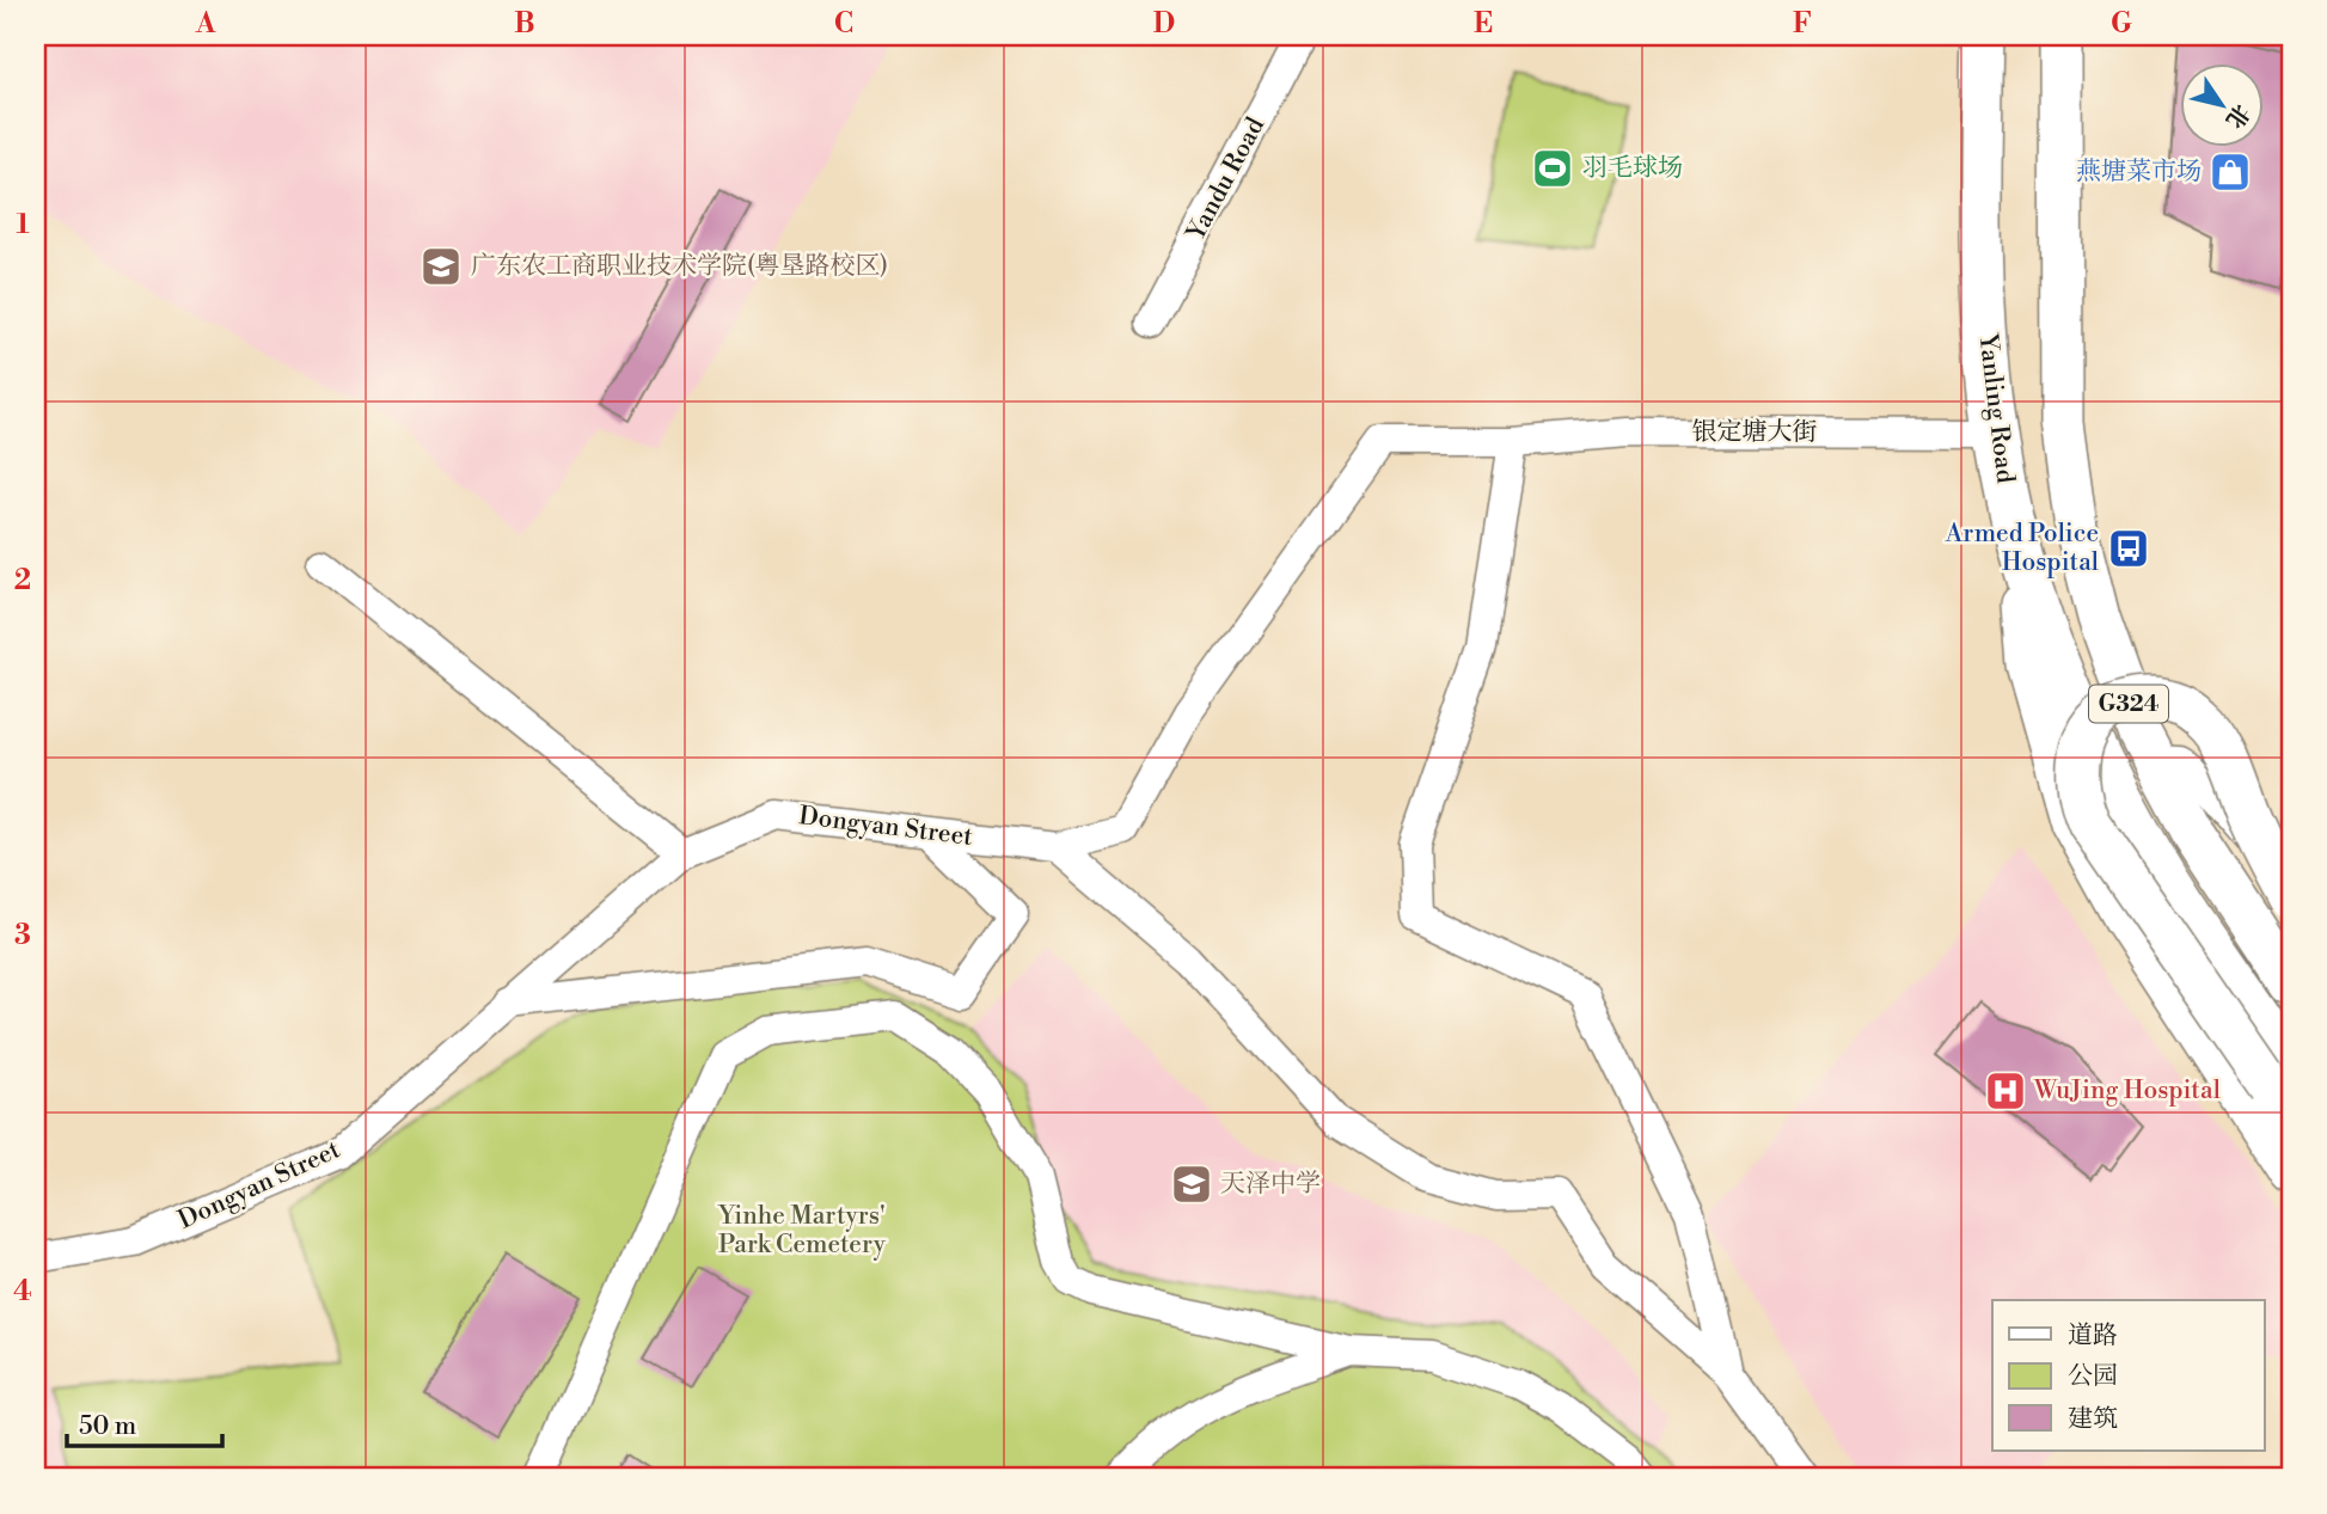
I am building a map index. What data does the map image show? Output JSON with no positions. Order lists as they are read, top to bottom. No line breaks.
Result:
{"streets":{"highway":["Yanling Road","G324"],"street":["Yandu Road","银定塘大街","Dongyan Street"]},"crossings":[["Yanling Road","银定塘大街"],["银定塘大街","Dongyan Street"]],"parks":["Yinhe Martyrs' Park Cemetery"],"places":{"sports":["羽毛球场"],"shop":["燕塘菜市场"],"school or university":["广东农工商职业技术学院(粤垦路校区)","天泽中学"],"bus stop":["Armed Police Hospital"],"hospital":["WuJing Hospital"]},"legend":["道路","公园","建筑"],"scale_bar":"50 m","north":"bottom right","grid":{"columns":["A","B","C","D","E","F","G"],"rows":["1","2","3","4"]}}
